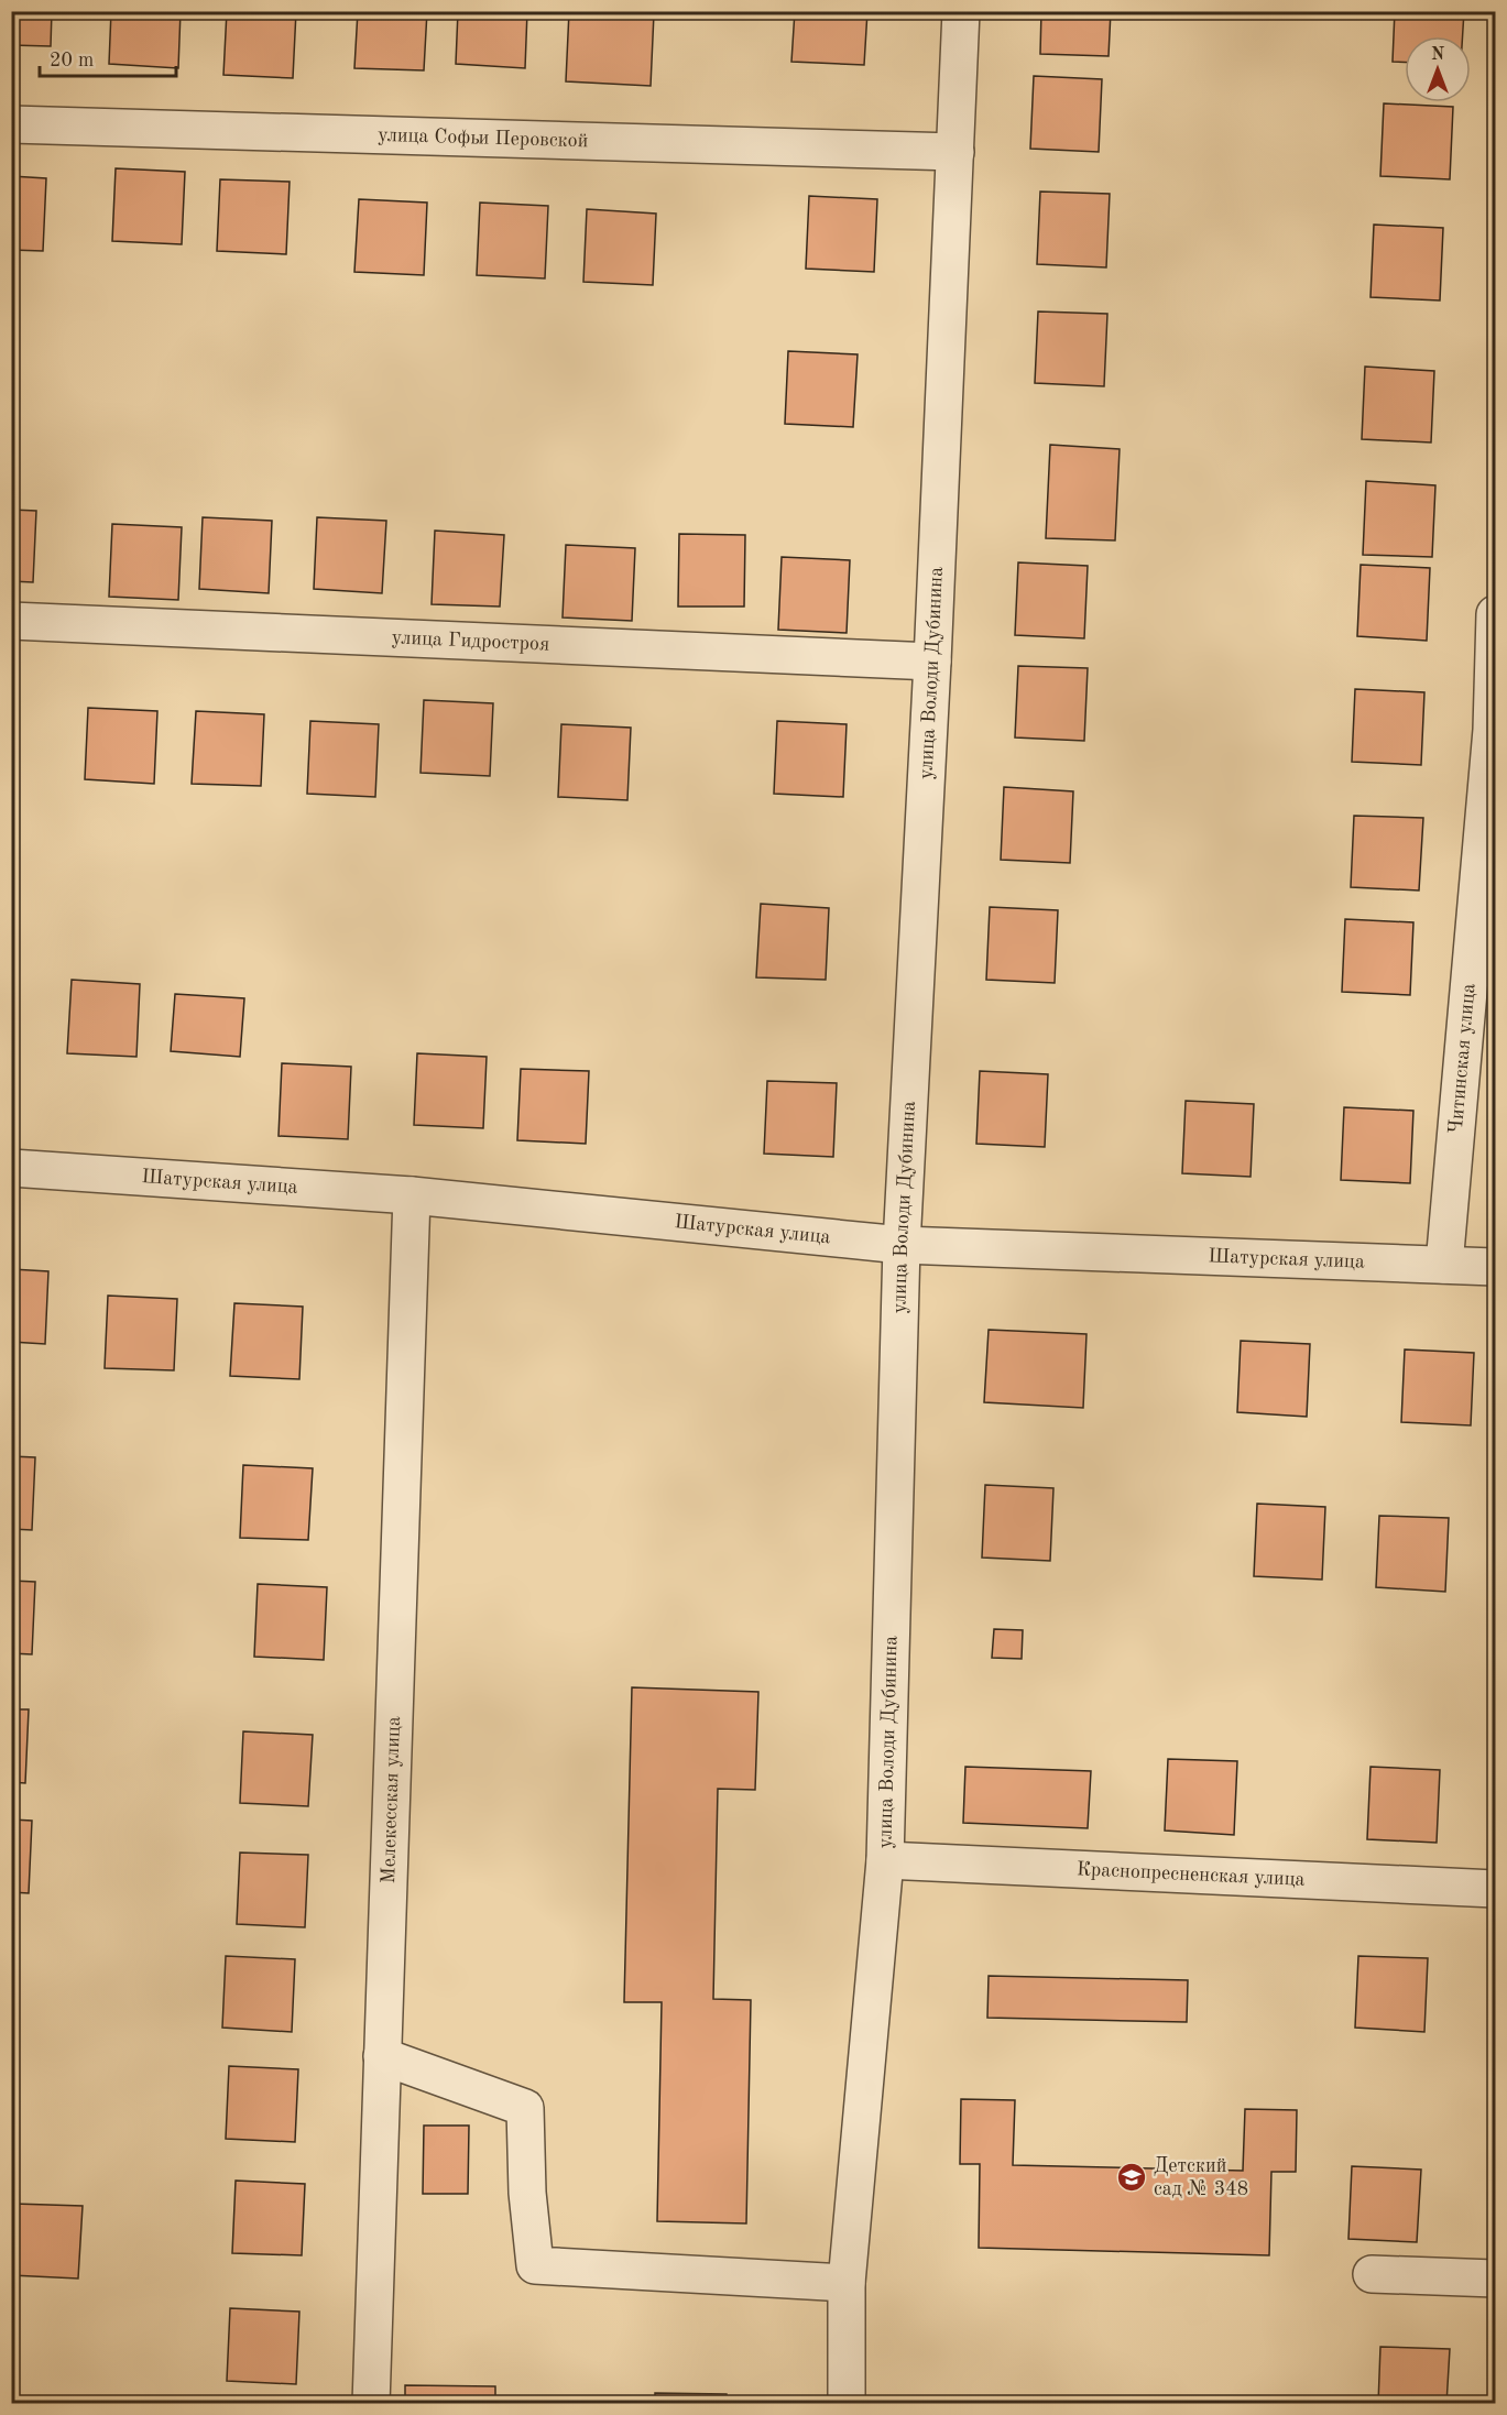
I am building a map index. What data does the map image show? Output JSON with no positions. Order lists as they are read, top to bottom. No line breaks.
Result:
{"streets":{"street":["улица Софьи Перовской","улица Гидростроя","улица Володи Дубинина","Читинская улица","Шатурская улица","Мелекесская улица","Краснопресненская улица"]},"crossings":[["улица Софьи Перовской","улица Володи Дубинина"],["улица Гидростроя","улица Володи Дубинина"],["улица Володи Дубинина","Шатурская улица"],["улица Володи Дубинина","Краснопресненская улица"],["Читинская улица","Шатурская улица"],["Шатурская улица","Мелекесская улица"]],"places":{"school or university":["Детский сад № 348"]},"scale_bar":"20 m","north":"top"}
